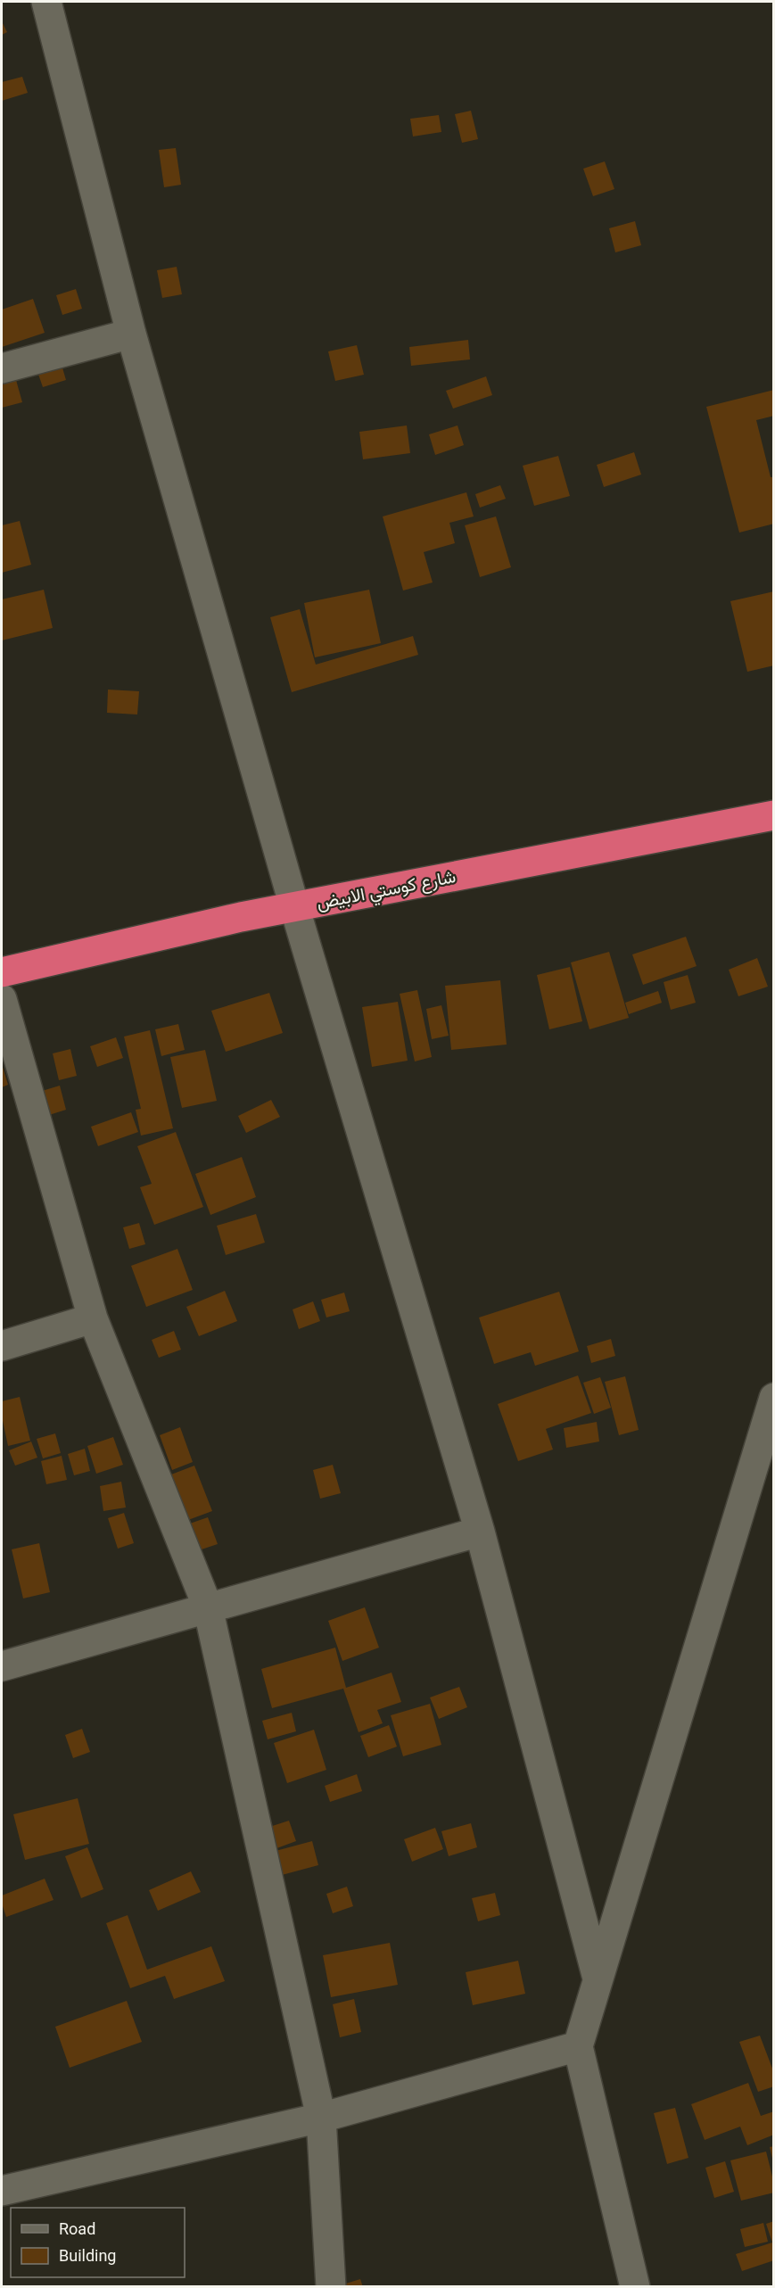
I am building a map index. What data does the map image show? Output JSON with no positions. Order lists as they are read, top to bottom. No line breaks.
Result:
{"streets":{"highway":["شارع كوستي الابيض"]},"legend":["Road","Building"]}
